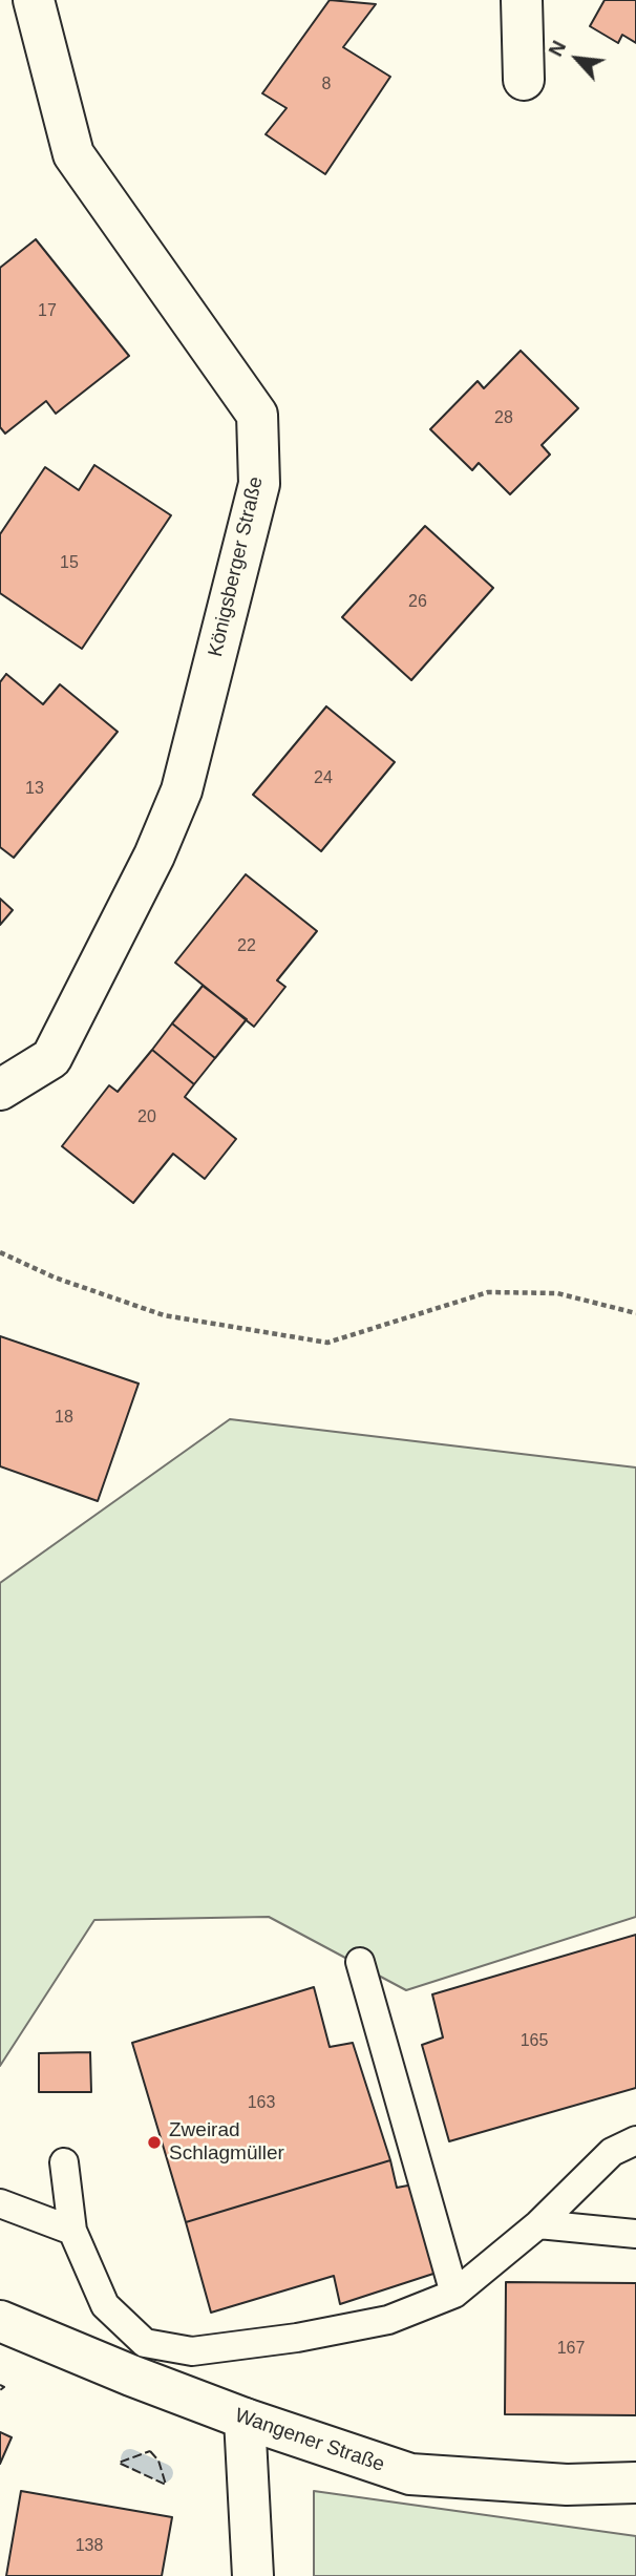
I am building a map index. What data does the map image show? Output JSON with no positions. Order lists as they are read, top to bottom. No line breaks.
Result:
{"streets":{"street":["Königsberger Straße","Wangener Straße"]},"places":["Zweirad Schlagmüller"],"house_numbers":["8","17","28","15","26","24","13","22","20","18","165","163","167","138"],"north":"top left"}
